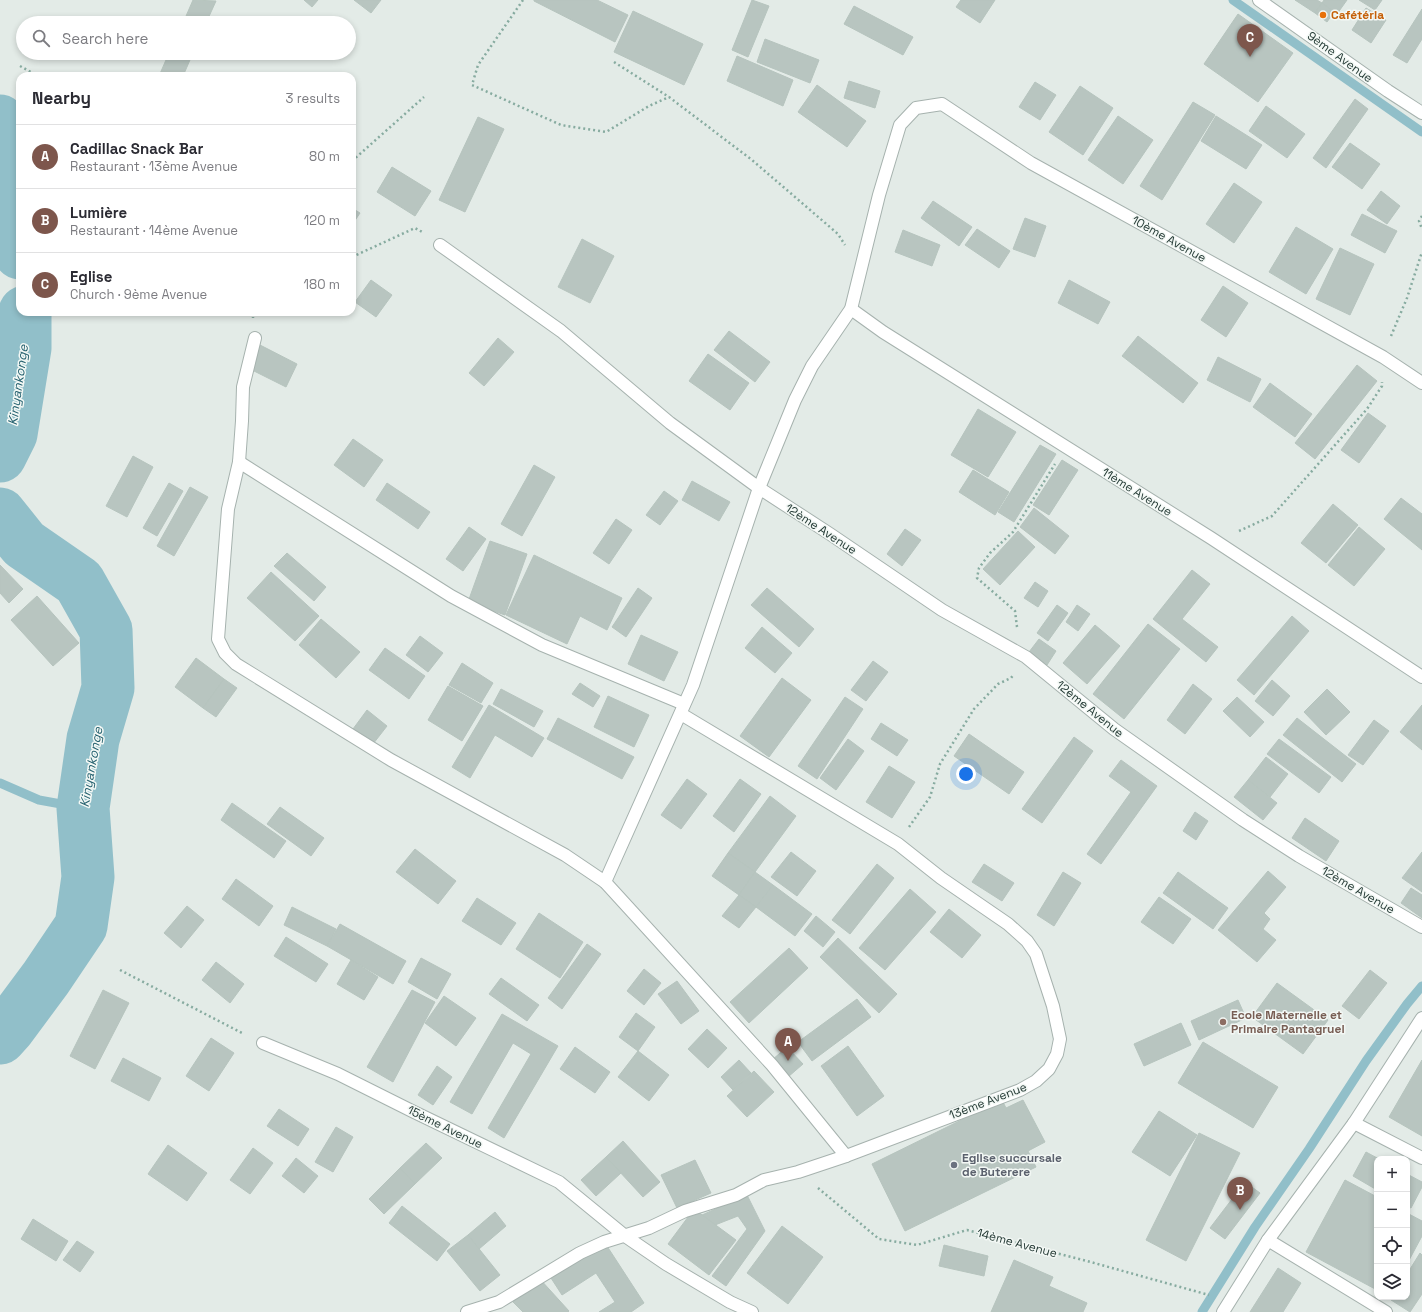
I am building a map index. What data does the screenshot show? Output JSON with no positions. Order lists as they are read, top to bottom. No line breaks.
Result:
{"streets":{"street":["9ème Avenue","10ème Avenue","11ème Avenue","12ème Avenue","13ème Avenue","15ème Avenue"],"path":["14ème Avenue"]},"crossings":[["13ème Avenue","15ème Avenue"],["13ème Avenue","14ème Avenue"]],"water":["Kinyankonge"],"places":["Cafétéria","Ecole Maternelle et Primaire Pantagruel","Eglise succursale de Buterere"],"page":{"search":"Search here","pins":["C","A","B"],"heading":["Nearby","3 results"],"list":[{"mark":"A","name":"Cadillac Snack Bar","note":"Restaurant · 13ème Avenue","value":"80 m"},{"mark":"B","name":"Lumière","note":"Restaurant · 14ème Avenue","value":"120 m"},{"mark":"C","name":"Eglise","note":"Church · 9ème Avenue","value":"180 m"}],"map_buttons":["+","−"]}}
